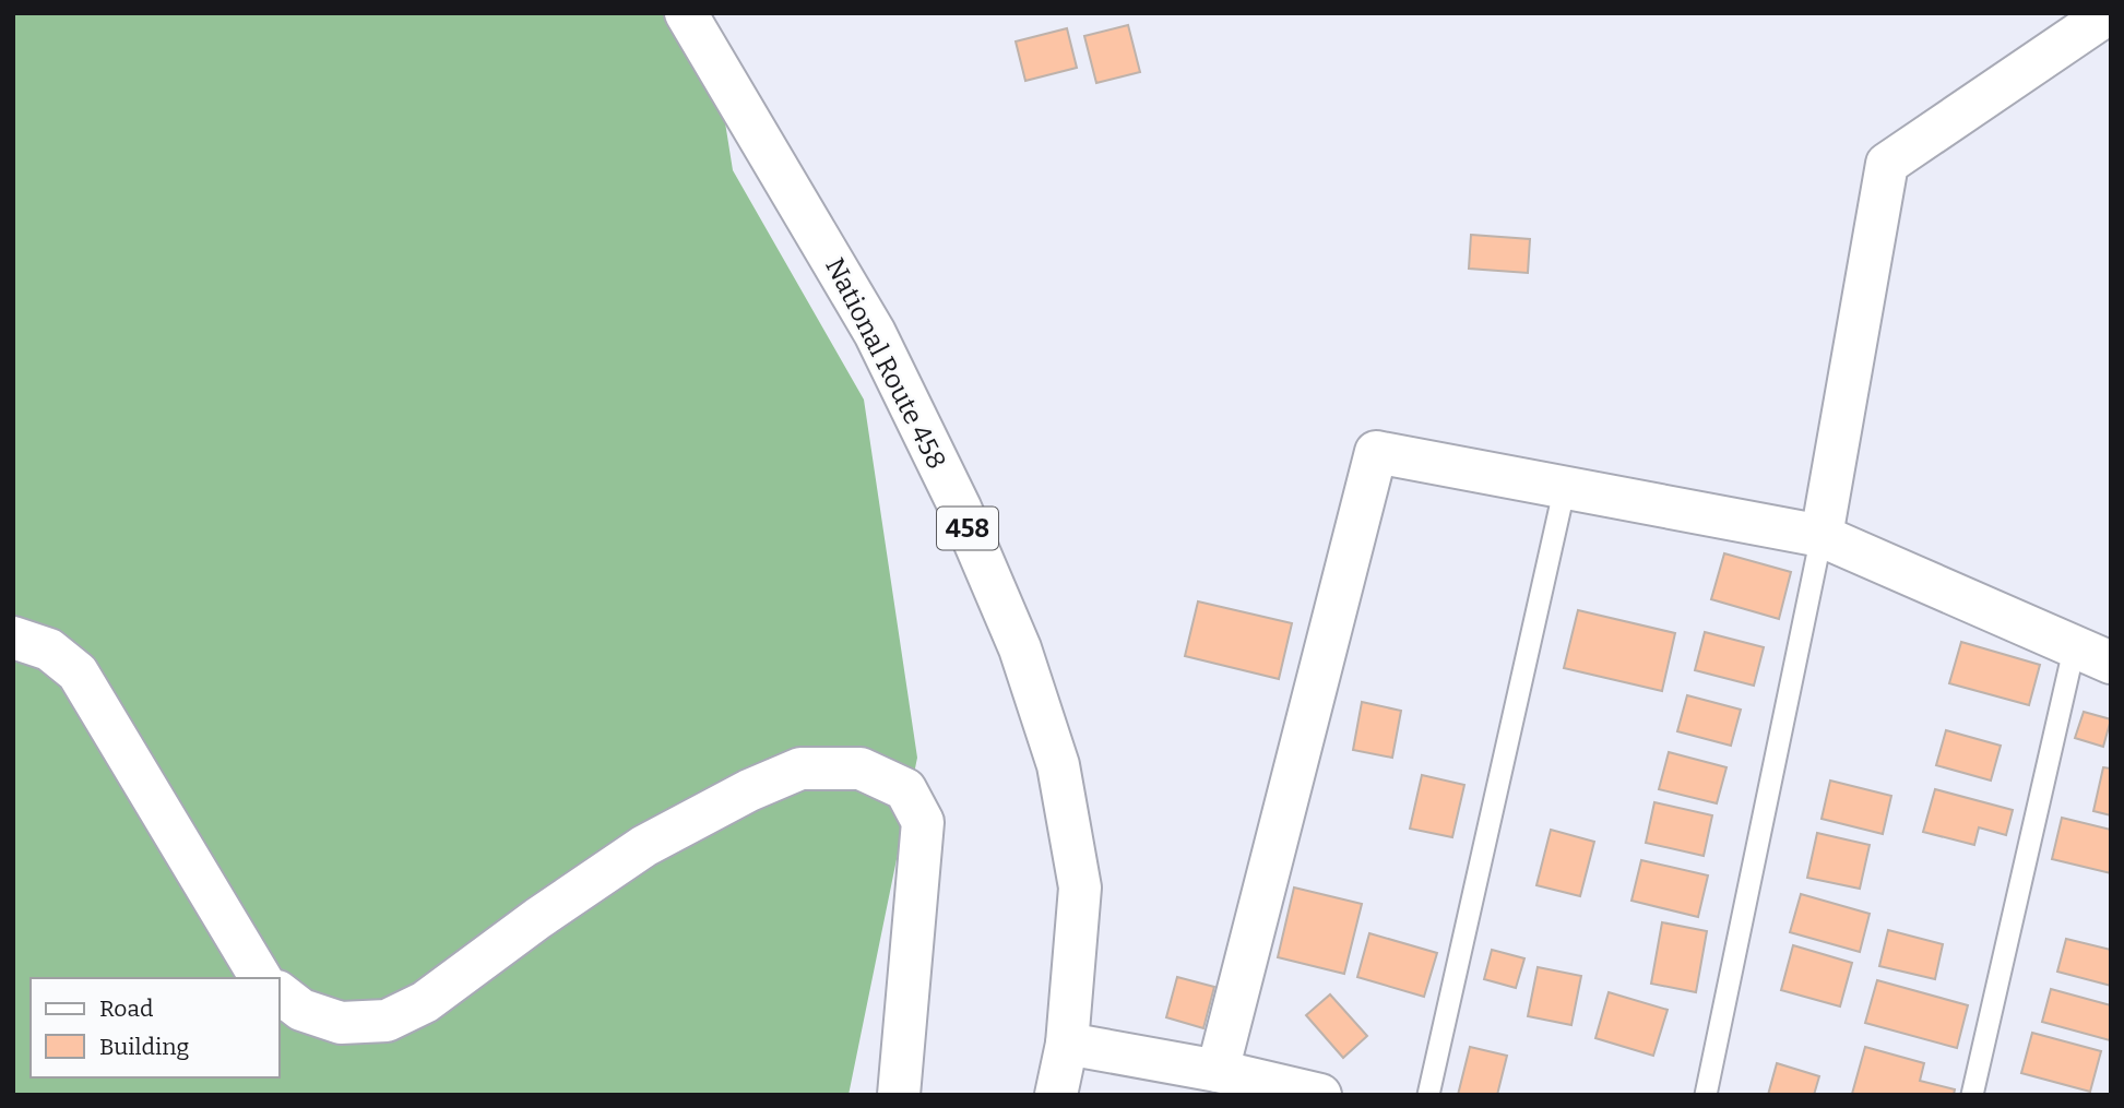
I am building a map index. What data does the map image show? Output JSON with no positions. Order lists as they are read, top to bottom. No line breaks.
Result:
{"streets":{"main road":["National Route 458","458"]},"legend":["Road","Building"]}
